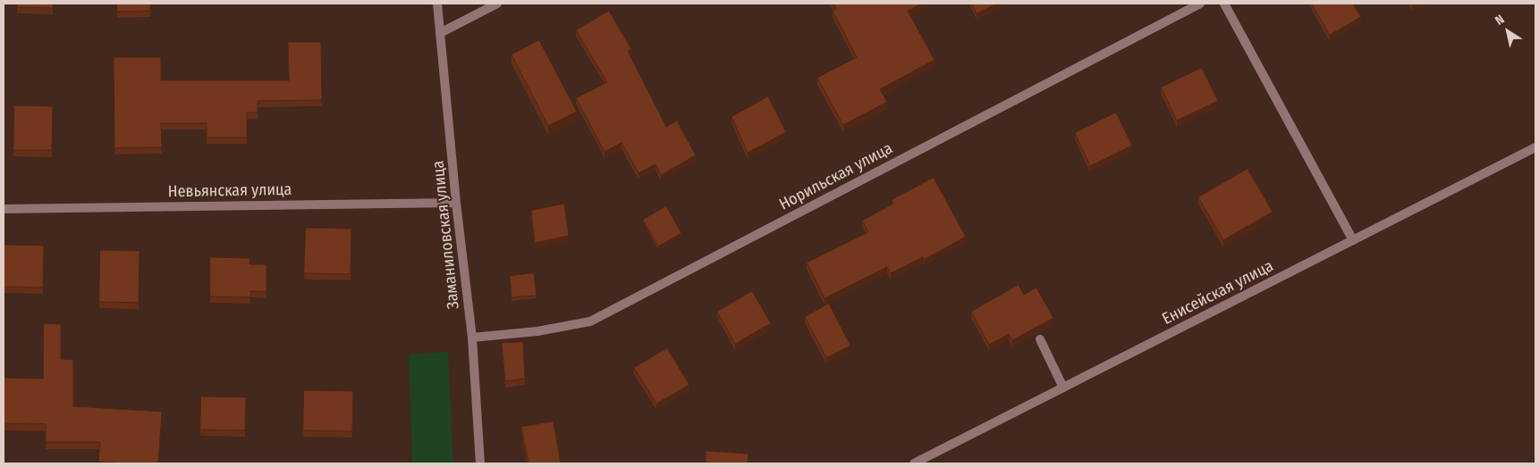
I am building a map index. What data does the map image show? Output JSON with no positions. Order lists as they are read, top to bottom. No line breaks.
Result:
{"streets":{"street":["Норильская улица","Невьянская улица","Заманиловская улица","Енисейская улица"]},"crossings":[["Норильская улица","Заманиловская улица"],["Невьянская улица","Заманиловская улица"]],"north":"top left"}
